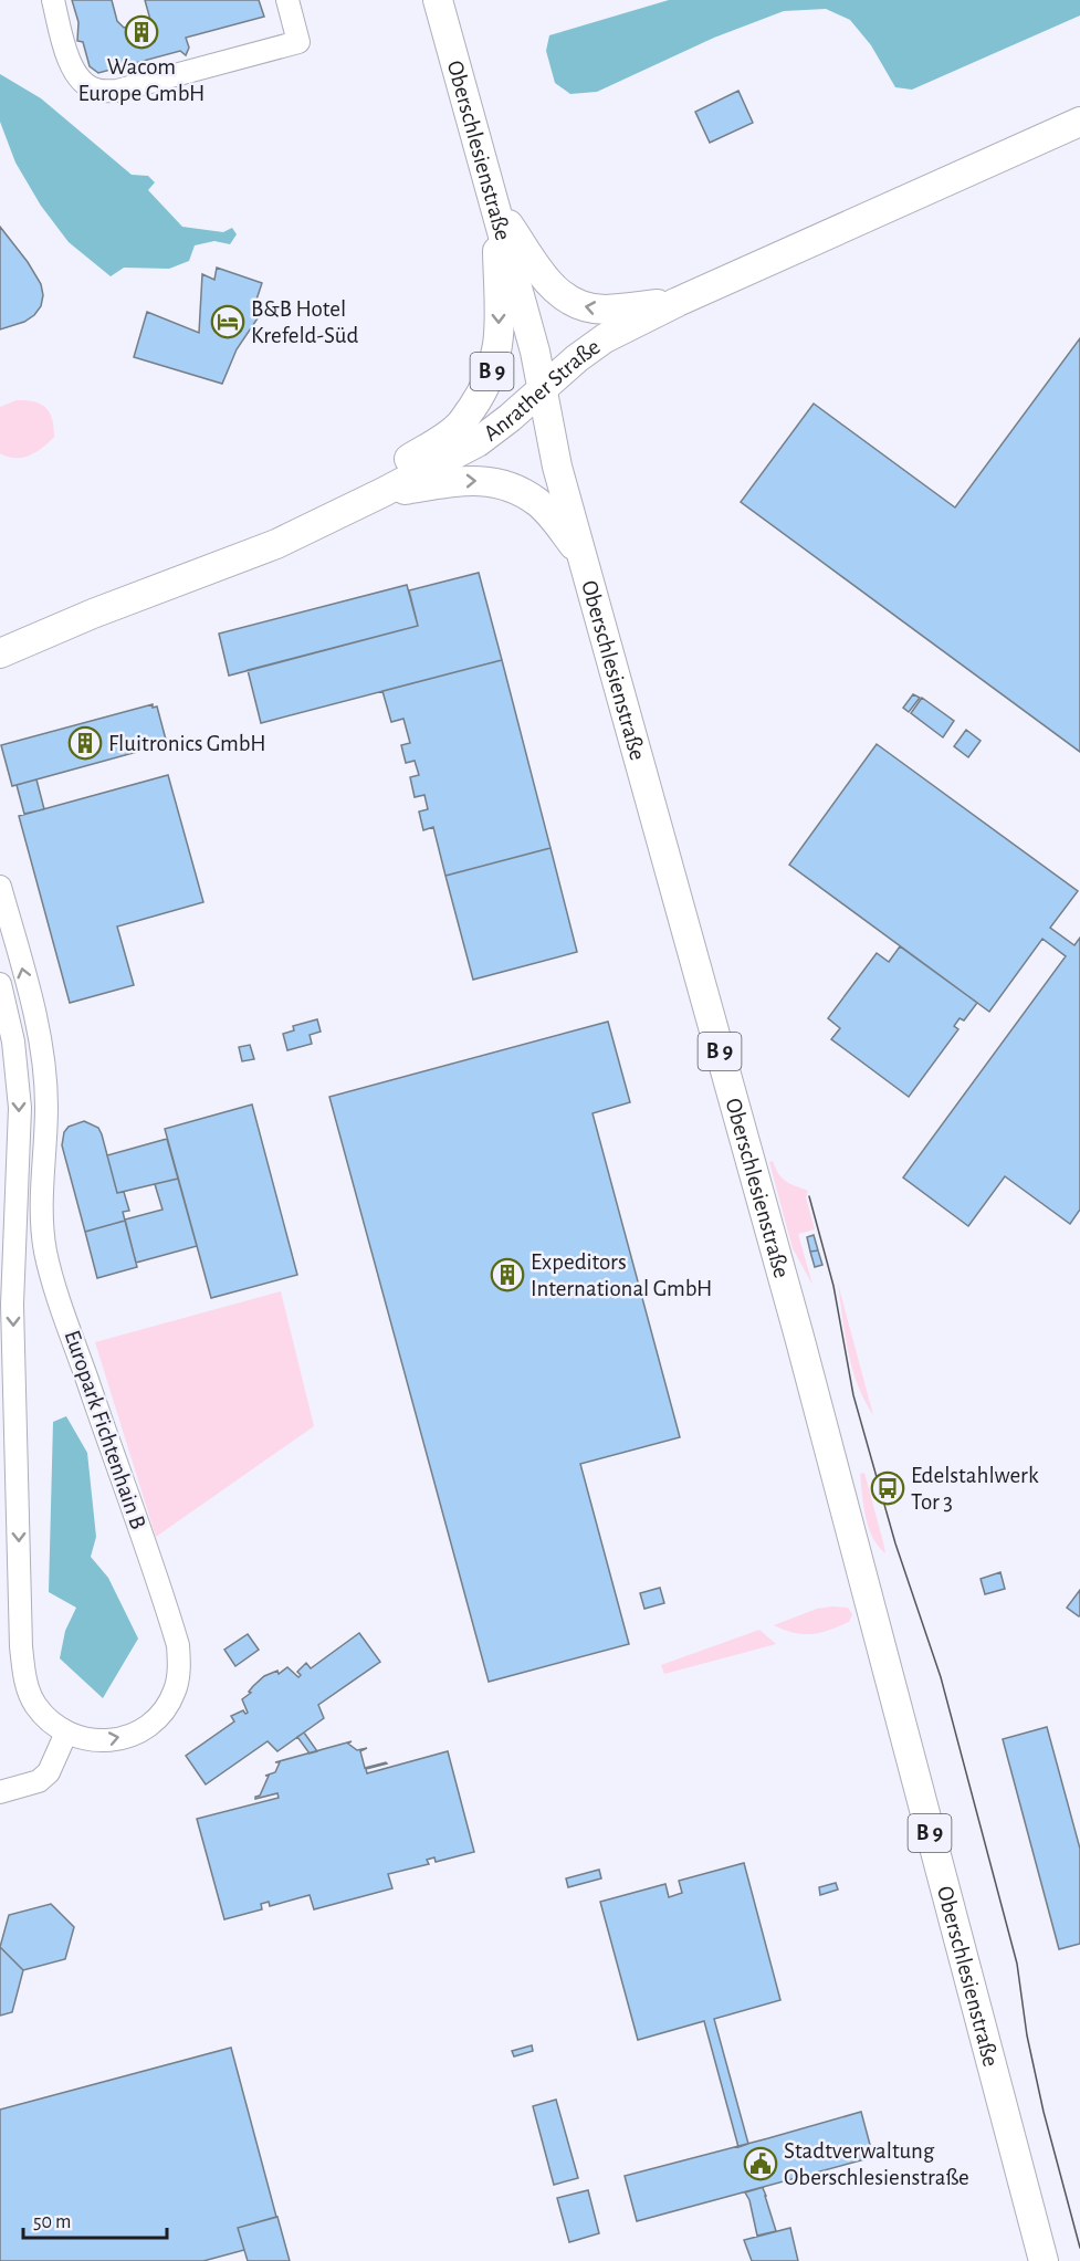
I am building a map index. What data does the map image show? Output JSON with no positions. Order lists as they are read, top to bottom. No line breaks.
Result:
{"streets":{"main road":["Oberschlesienstraße","B 9","Anrather Straße"],"street":["Europark Fichtenhain B"]},"crossings":[["Oberschlesienstraße","B 9"],["Oberschlesienstraße","Anrather Straße"],["B 9","Anrather Straße"]],"places":{"building":["Wacom Europe GmbH","Fluitronics GmbH","Expeditors International GmbH"],"hotel":["B&B Hotel Krefeld-Süd"],"bus stop":["Edelstahlwerk Tor 3"],"public building":["Stadtverwaltung Oberschlesienstraße"]},"scale_bar":"50 m"}
